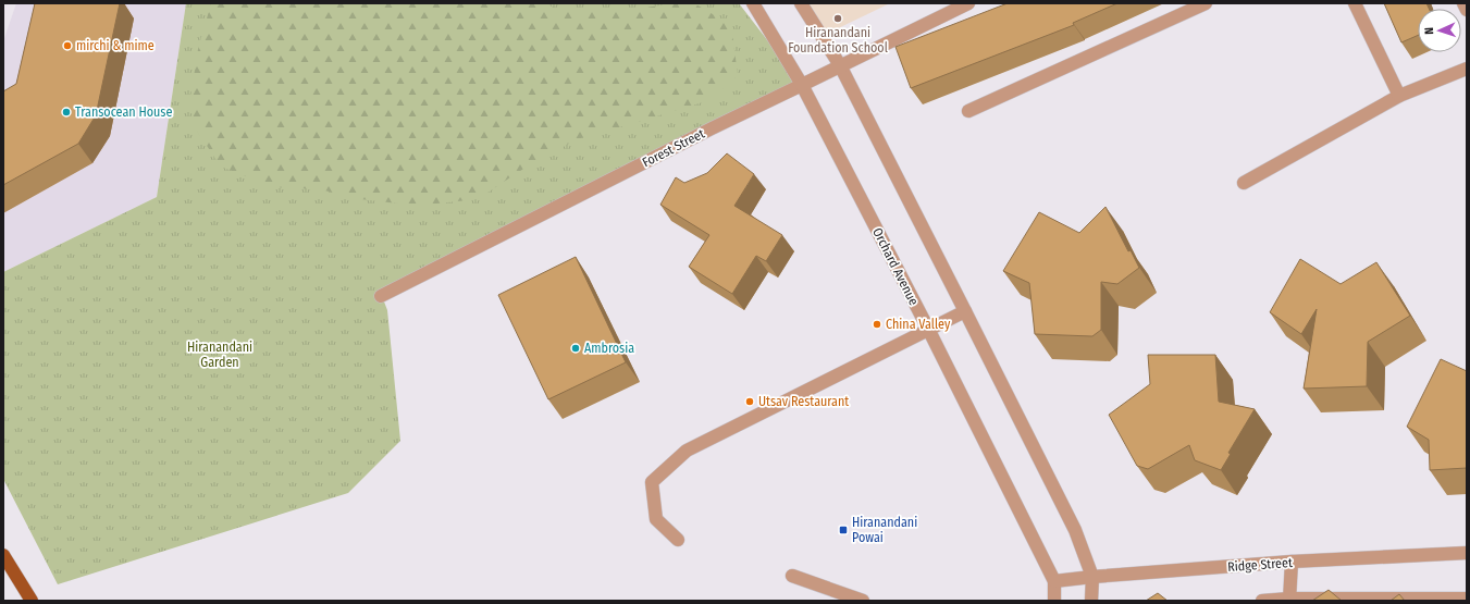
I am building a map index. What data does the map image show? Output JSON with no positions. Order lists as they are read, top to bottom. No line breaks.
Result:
{"streets":{"street":["Forest Street","Orchard Avenue","Ridge Street"]},"crossings":[["Forest Street","Orchard Avenue"],["Orchard Avenue","Ridge Street"]],"parks":["Hiranandani Garden"],"places":{"other":["Hiranandani Foundation School","mirchi & mime","Transocean House","China Valley","Ambrosia","Utsav Restaurant"],"transit":["Hiranandani Powai"]},"north":"left"}
